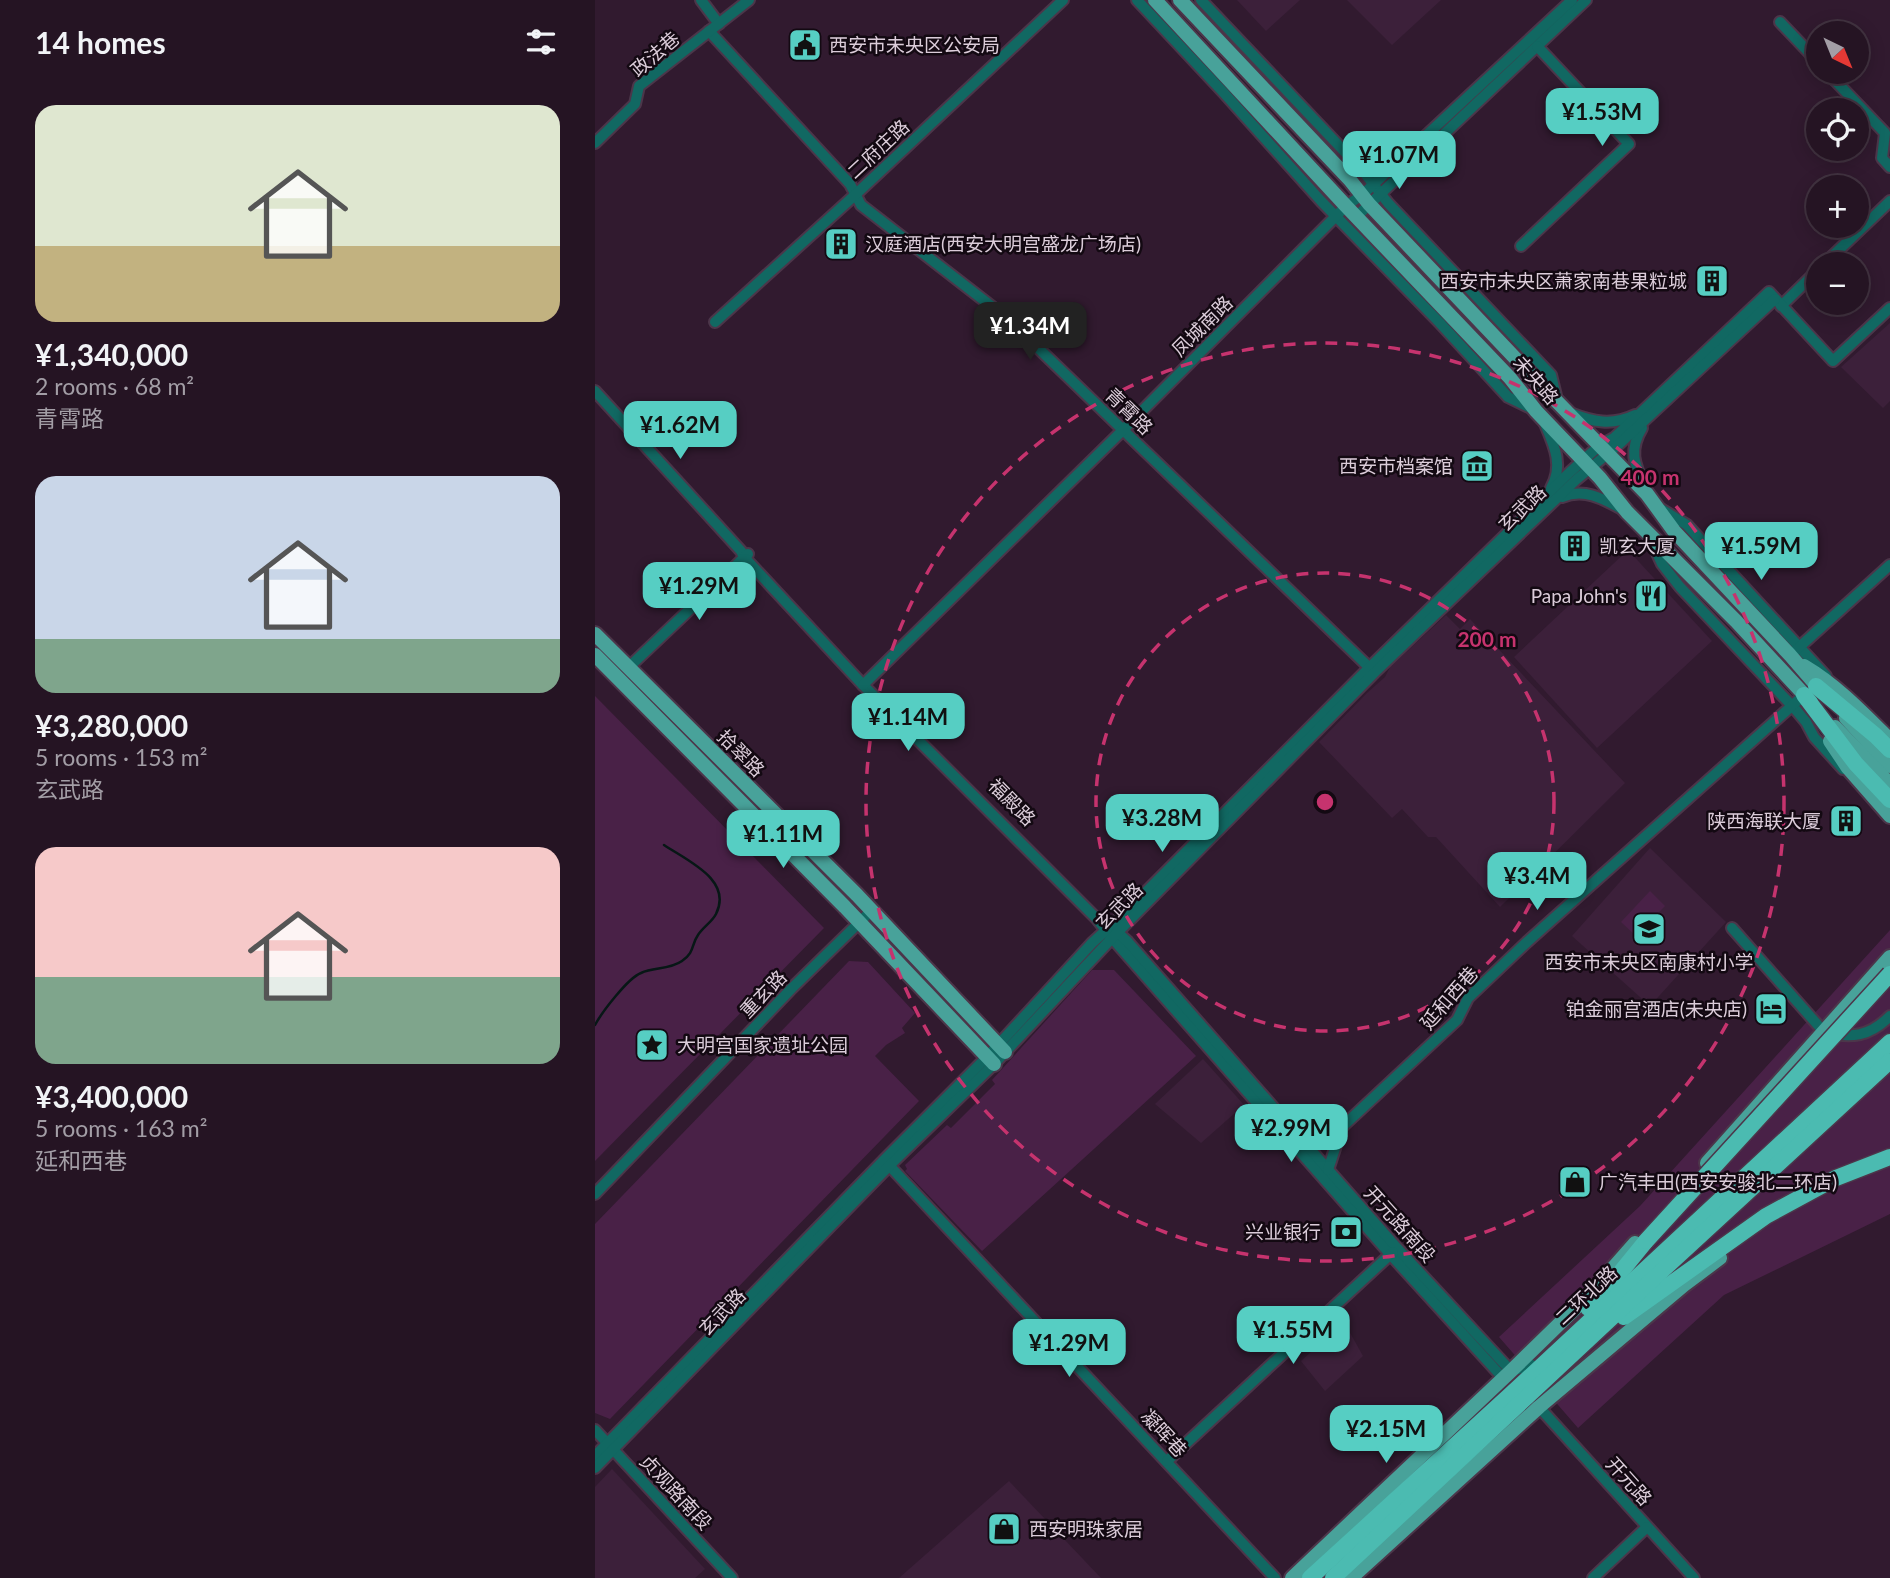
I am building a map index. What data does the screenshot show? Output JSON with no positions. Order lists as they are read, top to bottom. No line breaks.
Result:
{"streets":{"highway":["二环北路"],"main road":["未央路","拾翠路"],"street":["政法巷","二府庄路","凤城南路","青霄路","玄武路","福殿路","重玄路","延和西巷","开元路南段","凝晖巷","开元路","贞观路南段"]},"crossings":[["政法巷","青霄路"],["二府庄路","青霄路"],["凤城南路","未央路"],["凤城南路","青霄路"],["凤城南路","福殿路"],["未央路","玄武路"],["未央路","延和西巷"],["青霄路","玄武路"],["玄武路","拾翠路"],["玄武路","福殿路"],["玄武路","开元路南段"],["玄武路","凝晖巷"],["玄武路","贞观路南段"],["拾翠路","重玄路"],["福殿路","开元路南段"],["延和西巷","开元路南段"]],"places":{"public building":["西安市未央区公安局"],"building":["汉庭酒店(西安大明宫盛龙广场店)","西安市未央区萧家南巷果粒城","凯玄大厦","陕西海联大厦"],"museum":["西安市档案馆"],"restaurant":["Papa John's"],"school or university":["西安市未央区南康村小学"],"hotel":["铂金丽宫酒店(未央店)"],"place":["大明宫国家遗址公园"],"shop":["广汽丰田(西安安骏北二环店)","西安明珠家居"],"bank":["兴业银行"]},"north":"bottom right","page":{"heading":"14 homes","map_buttons":["+","−"],"list":[{"name":"¥1,340,000","note":"2 rooms · 68 m² · 青霄路"},{"name":"¥3,280,000","note":"5 rooms · 153 m² · 玄武路"},{"name":"¥3,400,000","note":"5 rooms · 163 m² · 延和西巷"}],"price":["¥1.53M","¥1.07M","¥1.34M","¥1.62M","¥1.59M","¥1.29M","¥1.14M","¥3.28M","¥1.11M","¥3.4M","¥2.99M","¥1.55M","¥1.29M","¥2.15M"]},"rings":["400 m","200 m"]}
